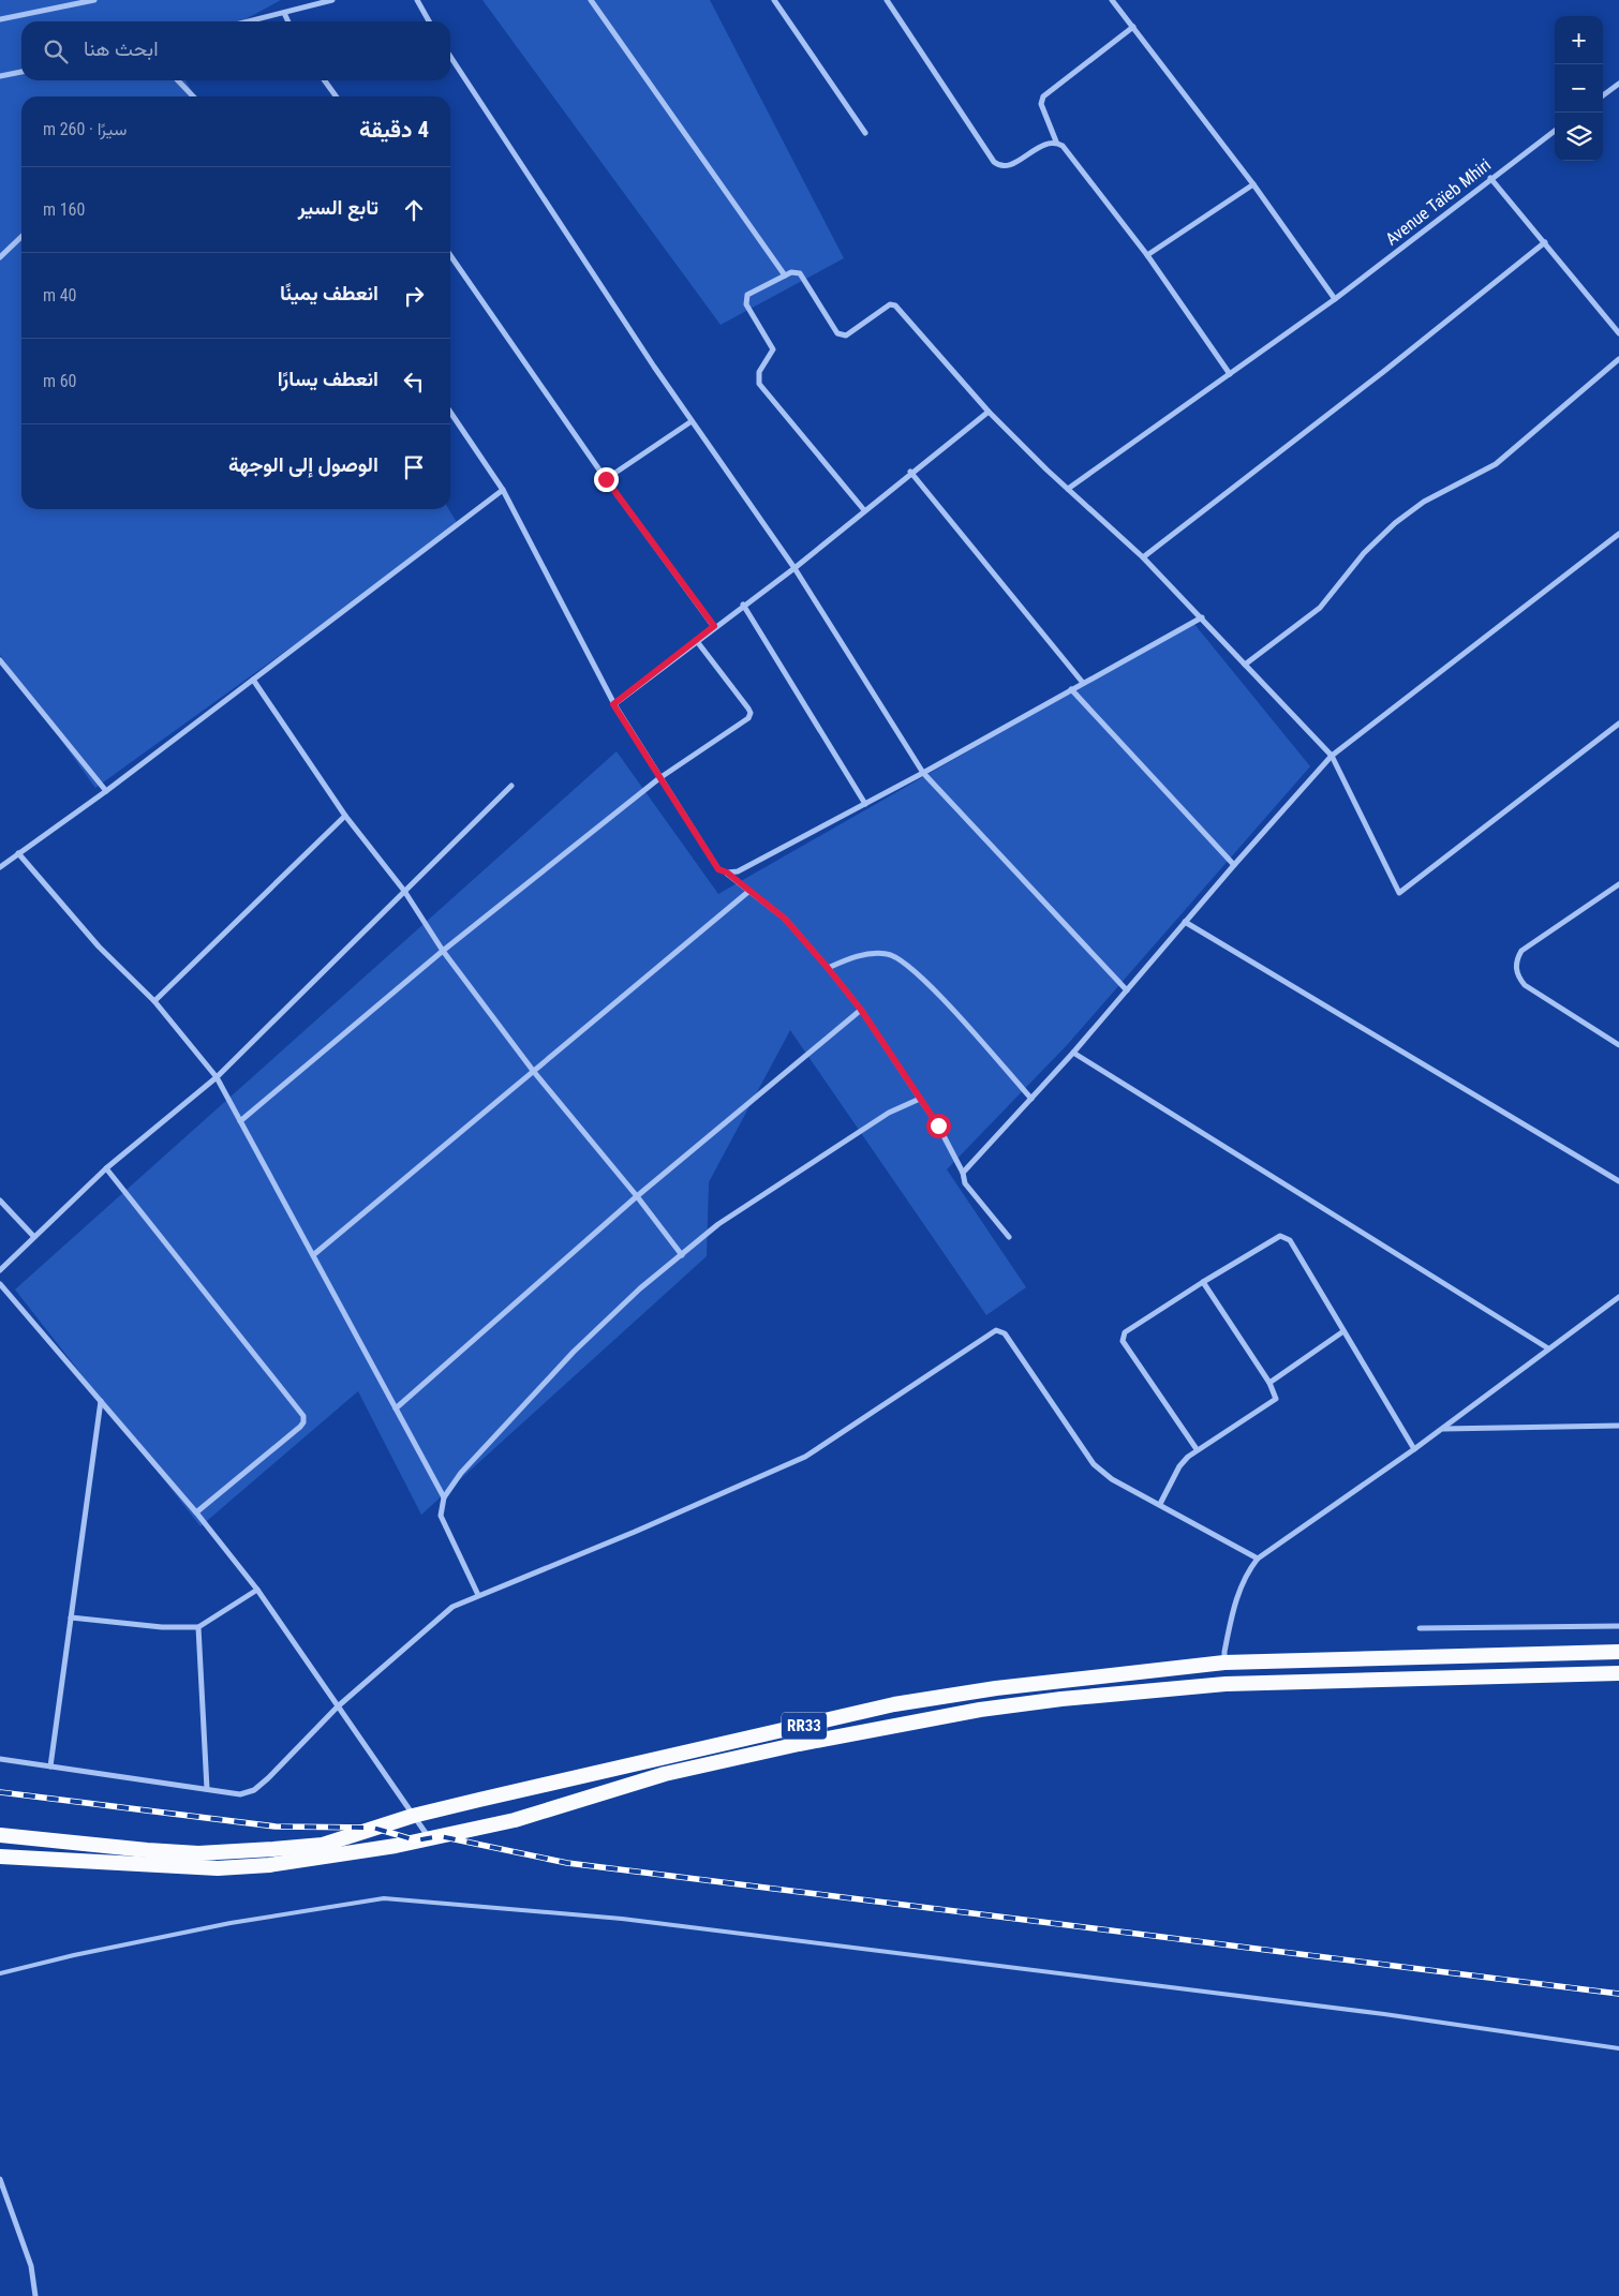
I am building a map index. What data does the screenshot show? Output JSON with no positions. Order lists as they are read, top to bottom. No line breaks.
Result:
{"streets":{"highway":["RR33"],"street":["Avenue Taïeb Mhiri"]},"page":{"map_buttons":["+","−"],"search":"ابحث هنا","heading":["4 دقيقة","سيرًا · 260 m"],"list":[["تابع السير","160 m"],["انعطف يمينًا","40 m"],["انعطف يسارًا","60 m"],"الوصول إلى الوجهة"]}}
